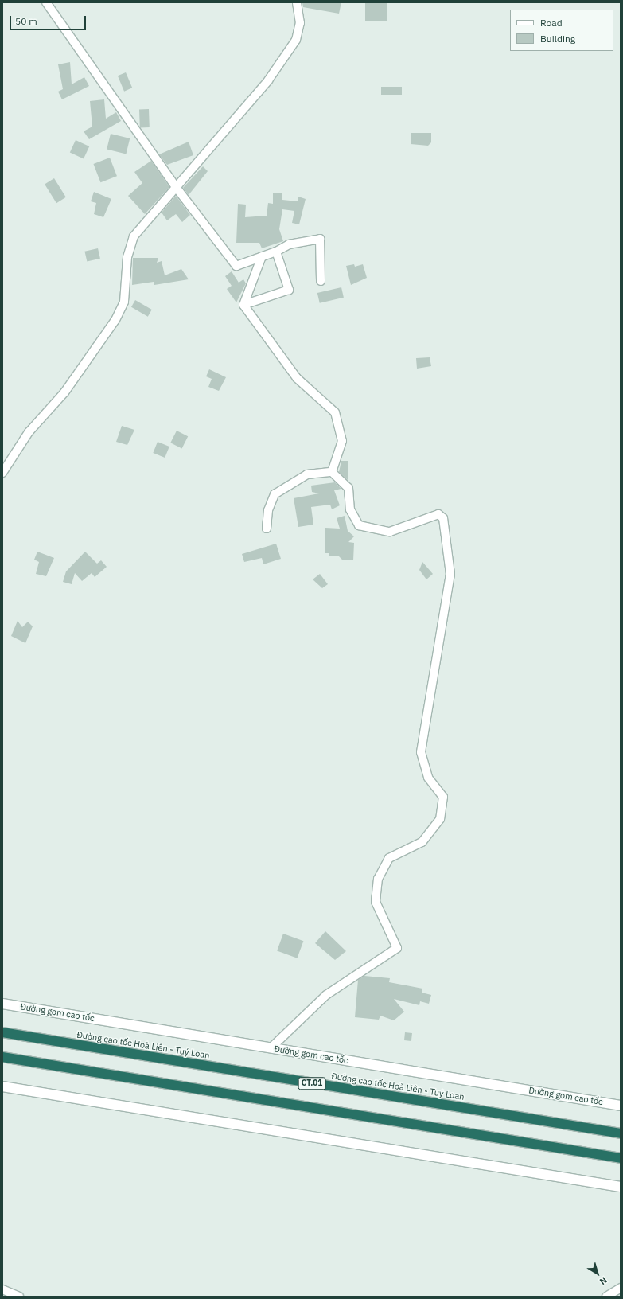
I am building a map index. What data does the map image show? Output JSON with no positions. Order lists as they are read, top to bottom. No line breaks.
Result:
{"streets":{"highway":["Đường cao tốc Hoà Liên - Tuý Loan","CT.01"],"main road":["Đường gom cao tốc"]},"legend":["Road","Building"],"scale_bar":"50 m","north":"bottom right"}
